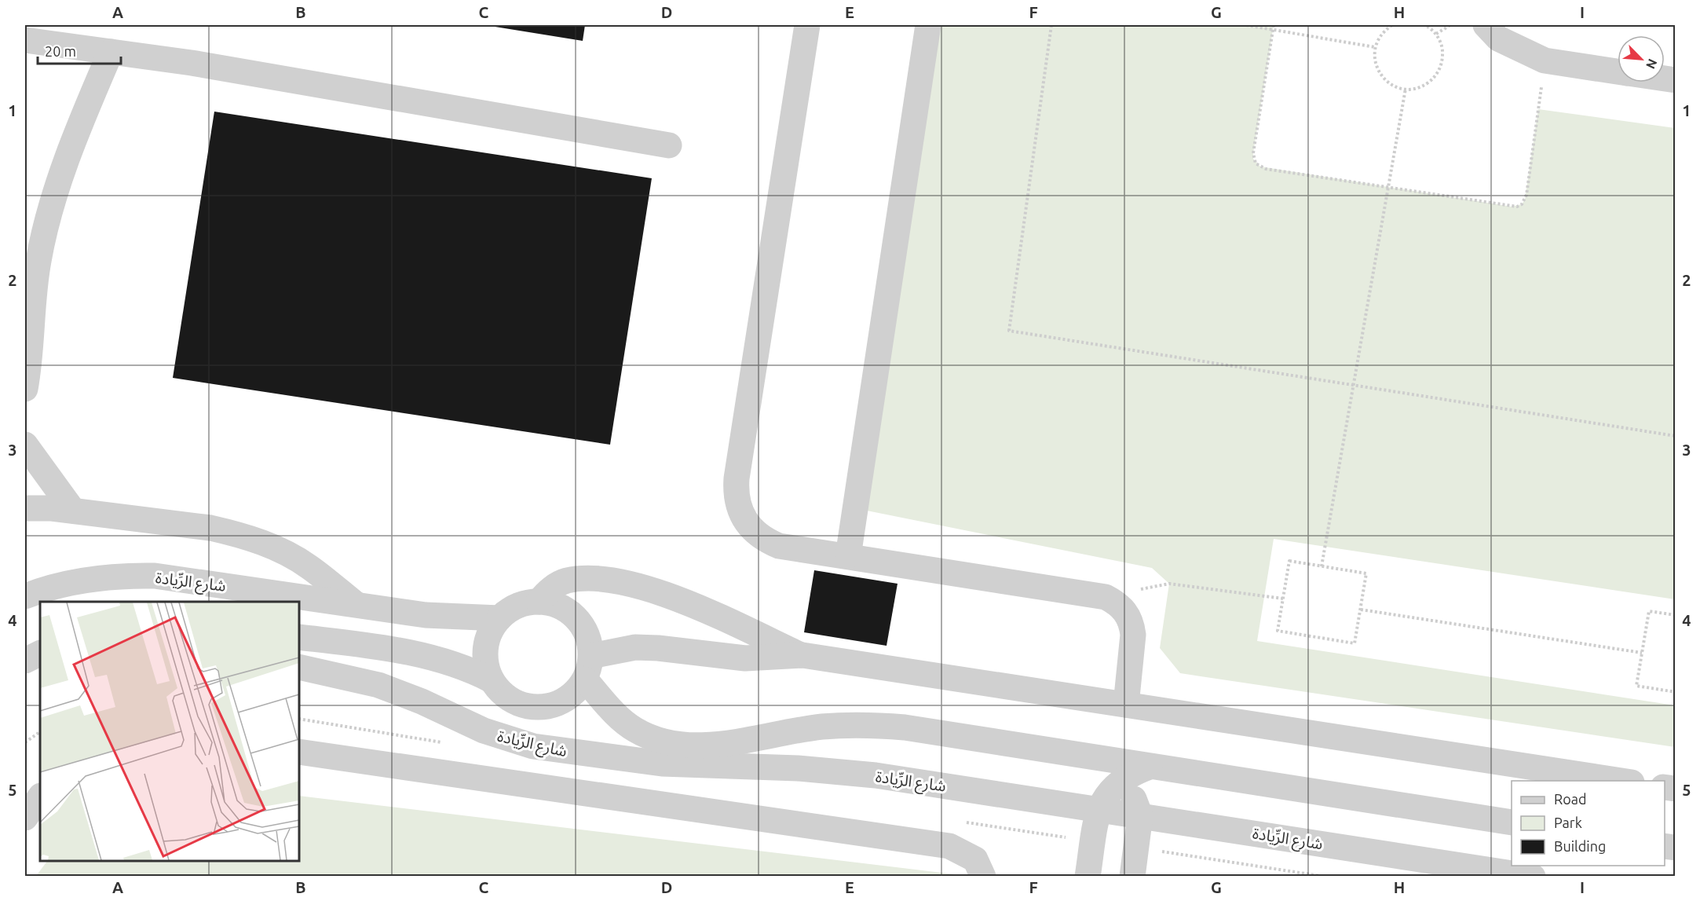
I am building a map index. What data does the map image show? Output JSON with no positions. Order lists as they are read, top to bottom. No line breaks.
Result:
{"streets":{"street":["شارع الرِّيادة"]},"legend":["Road","Park","Building"],"scale_bar":"20 m","north":"bottom right","grid":{"columns":["A","B","C","D","E","F","G","H","I"],"rows":["1","2","3","4","5"]}}
